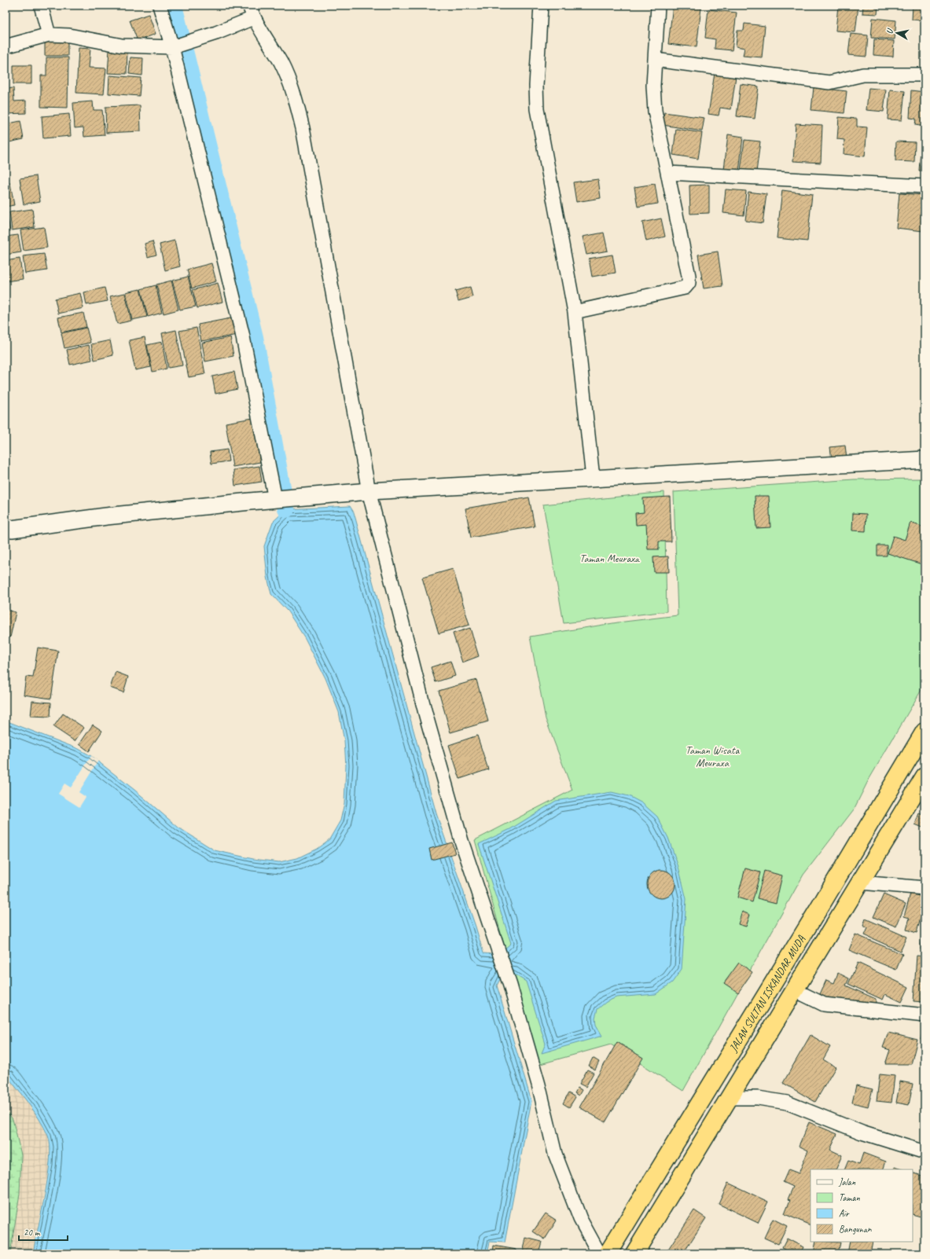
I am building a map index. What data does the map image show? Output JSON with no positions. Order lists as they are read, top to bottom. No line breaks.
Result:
{"streets":{"highway":["JALAN SULTAN ISKANDAR MUDA"]},"parks":["Taman Meuraxa","Taman Wisata Meuraxa"],"legend":["Jalan","Taman","Air","Bangunan"],"scale_bar":"20 m","north":"left"}
